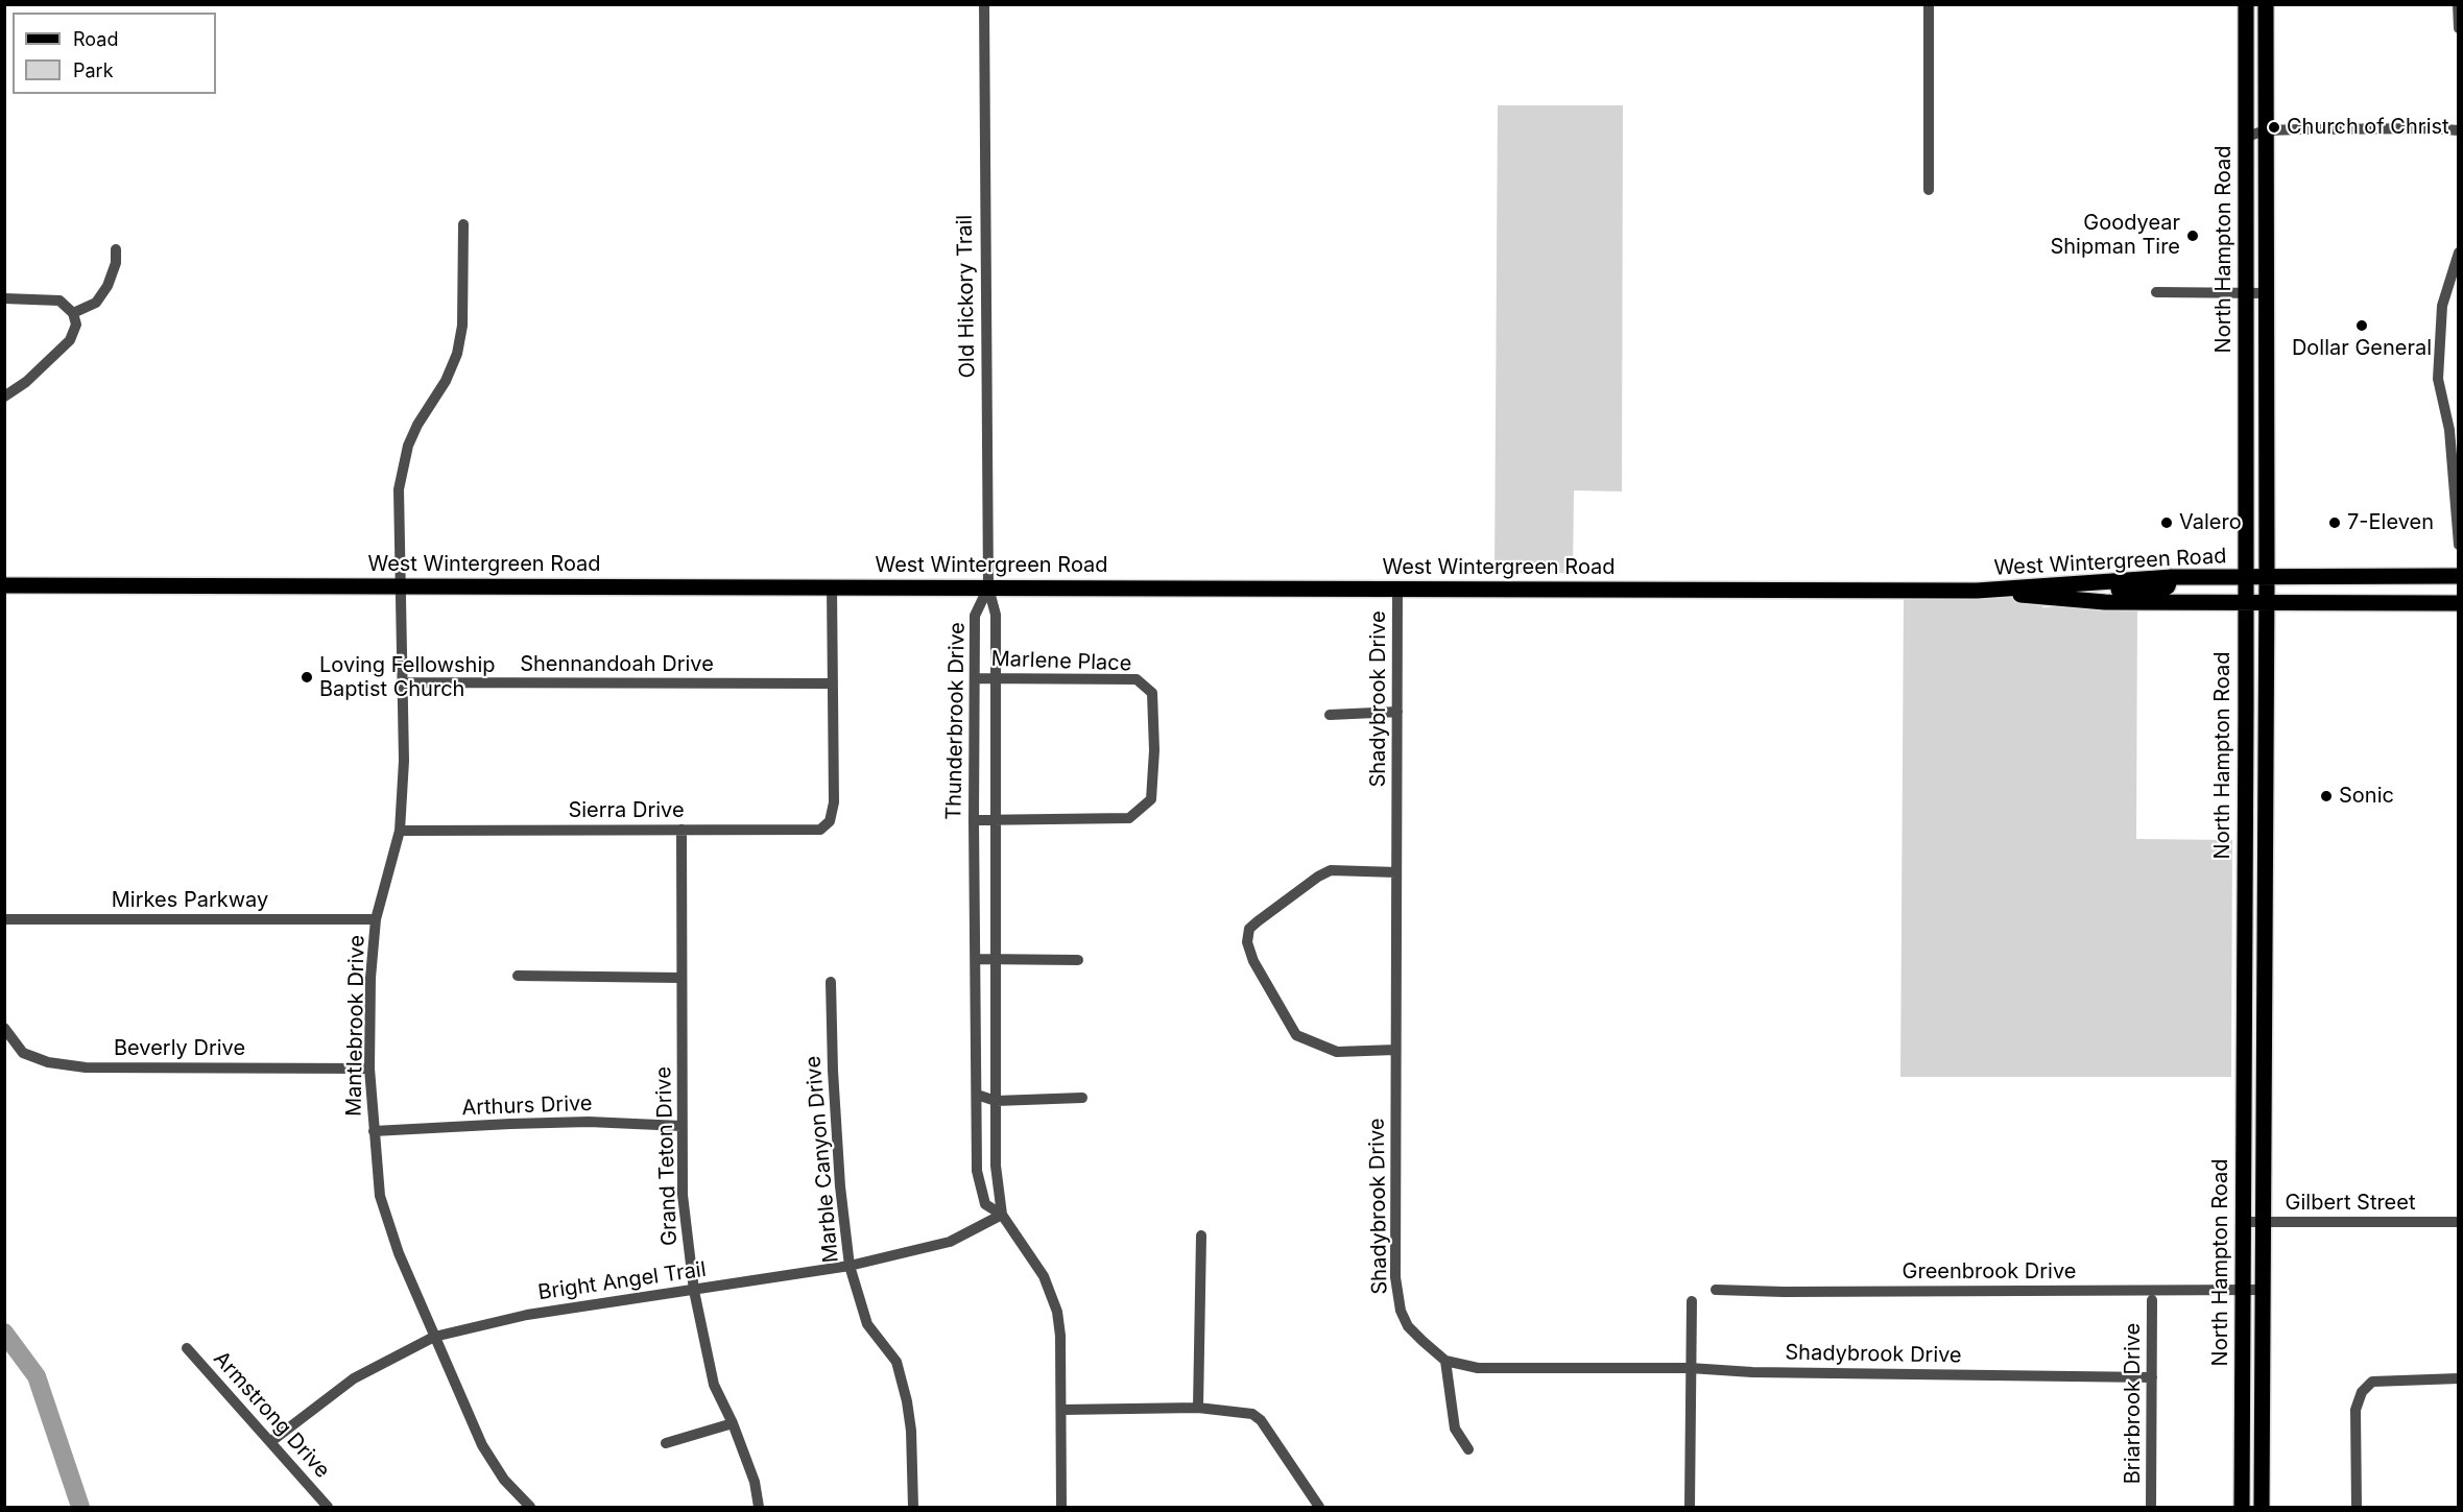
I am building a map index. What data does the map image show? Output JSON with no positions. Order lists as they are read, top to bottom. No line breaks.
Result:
{"streets":{"main road":["North Hampton Road","West Wintergreen Road"],"street":["Old Hickory Trail","Marlene Place","Shennandoah Drive","Shadybrook Drive","Thunderbrook Drive","Sierra Drive","Mirkes Parkway","Mantlebrook Drive","Beverly Drive","Arthurs Drive","Grand Teton Drive","Marble Canyon Drive","Gilbert Street","Greenbrook Drive","Bright Angel Trail","Briarbrook Drive","Armstrong Drive"]},"crossings":[["North Hampton Road","West Wintergreen Road"],["North Hampton Road","Gilbert Street"],["North Hampton Road","Greenbrook Drive"],["Old Hickory Trail","West Wintergreen Road"],["Old Hickory Trail","Thunderbrook Drive"],["West Wintergreen Road","Shadybrook Drive"],["West Wintergreen Road","Thunderbrook Drive"],["West Wintergreen Road","Mantlebrook Drive"],["Marlene Place","Thunderbrook Drive"],["Shennandoah Drive","Sierra Drive"],["Shennandoah Drive","Mantlebrook Drive"],["Shadybrook Drive","Briarbrook Drive"],["Thunderbrook Drive","Bright Angel Trail"],["Sierra Drive","Mantlebrook Drive"],["Sierra Drive","Grand Teton Drive"],["Mirkes Parkway","Mantlebrook Drive"],["Mantlebrook Drive","Beverly Drive"],["Mantlebrook Drive","Arthurs Drive"],["Mantlebrook Drive","Bright Angel Trail"],["Arthurs Drive","Grand Teton Drive"],["Grand Teton Drive","Bright Angel Trail"],["Marble Canyon Drive","Bright Angel Trail"],["Bright Angel Trail","Armstrong Drive"]],"places":["Church of Christ","Goodyear Shipman Tire","Dollar General","Valero","7-Eleven","Loving Fellowship Baptist Church","Sonic"],"legend":["Road","Park"]}
